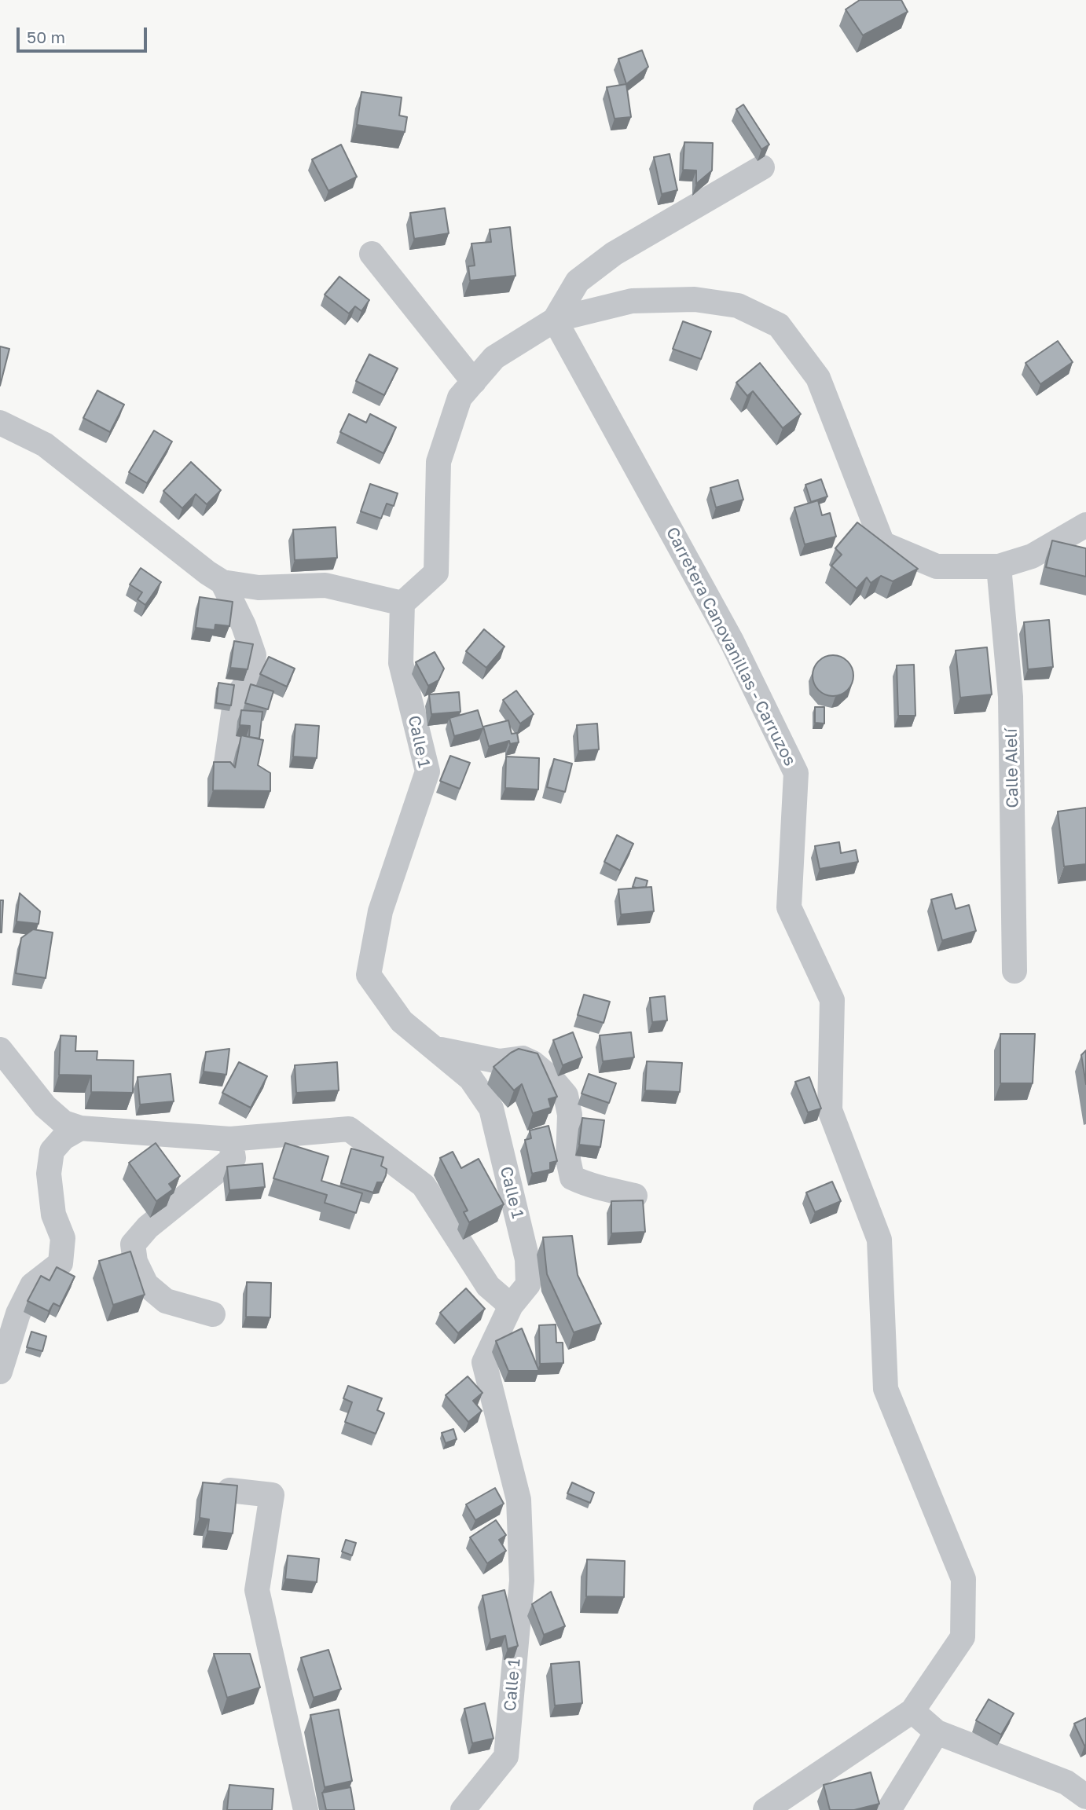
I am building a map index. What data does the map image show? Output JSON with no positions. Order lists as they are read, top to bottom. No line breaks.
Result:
{"streets":{"street":["Carretera Canovanillas - Carruzos","Calle 1","Calle Alelí"]},"scale_bar":"50 m"}
